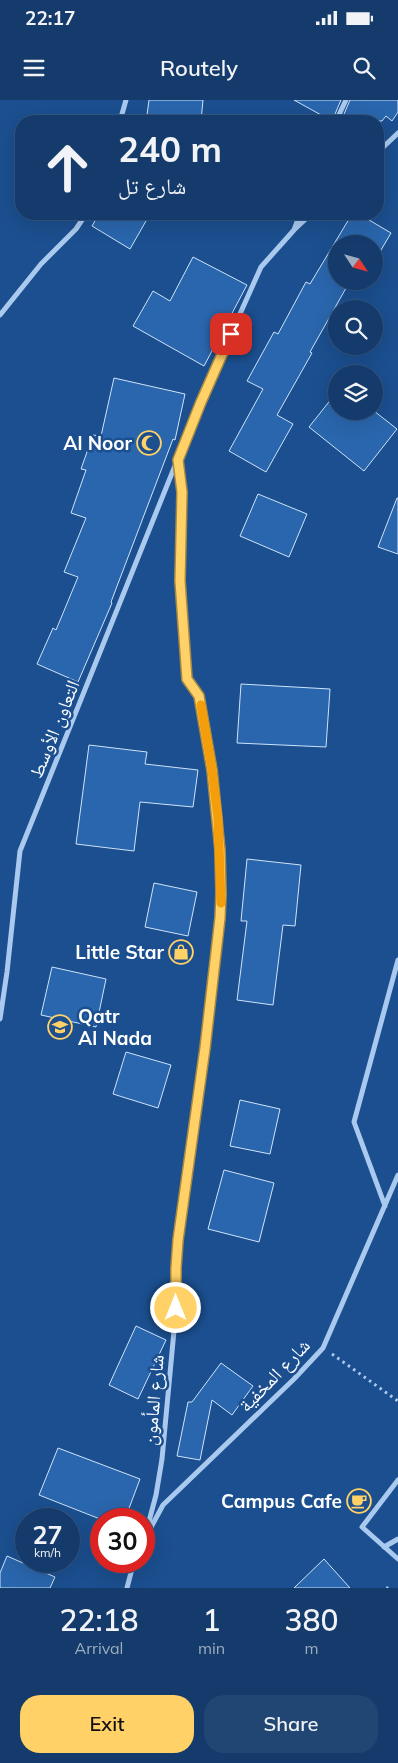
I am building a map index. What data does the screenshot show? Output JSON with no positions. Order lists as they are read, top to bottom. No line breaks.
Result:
{"streets":{"street":["التعاون الأوسط","شارع المخفية","شارع المأمون"]},"crossings":[["التعاون الأوسط","شارع المأمون"]],"places":{"mosque":["Al Noor"],"shop":["Little Star"],"school or university":["Qatr Al Nada"],"cafe":["Campus Cafe"]},"north":"bottom right","page":{"status":"22:17","header":"Routely","turn":["240 m","شارع تل"],"speed":"27 km/h","limit":"30","eta":["22:18","Arrival","1","min","380","m"],"buttons":["Exit","Share"]}}
